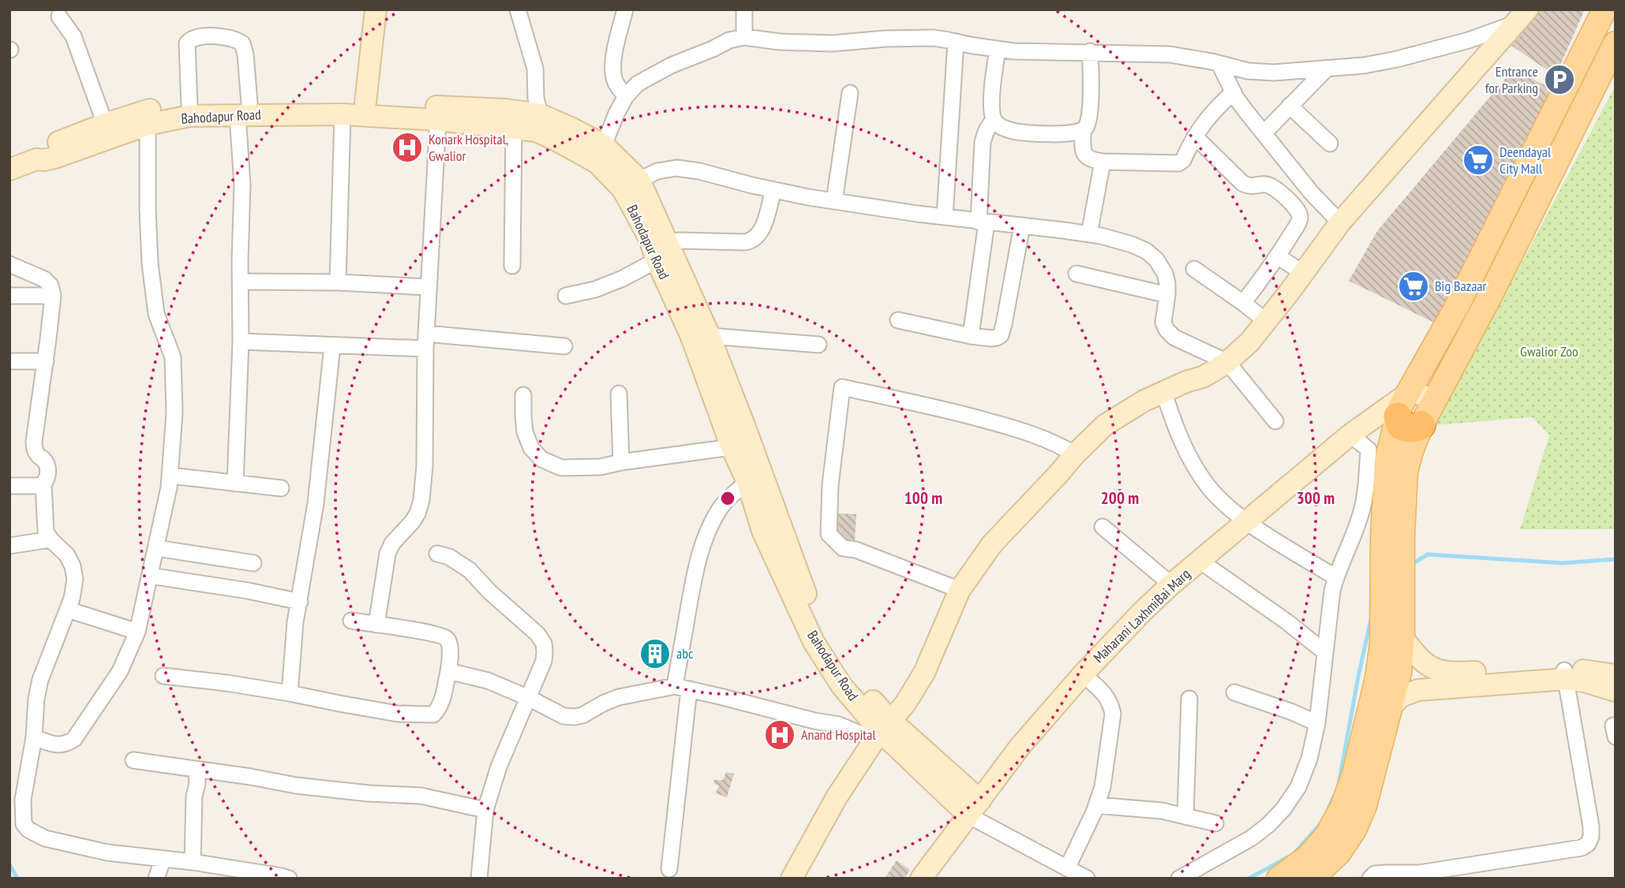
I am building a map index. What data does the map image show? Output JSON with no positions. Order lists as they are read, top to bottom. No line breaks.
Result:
{"streets":{"main road":["Bahodapur Road","Maharani LaxhmiBai Marg"]},"parks":["Gwalior Zoo"],"places":{"parking":["Entrance for Parking"],"hospital":["Konark Hospital, Gwalior","Anand Hospital"],"supermarket":["Deendayal City Mall","Big Bazaar"],"building":["abc"]},"rings":["100 m","200 m","300 m"]}
